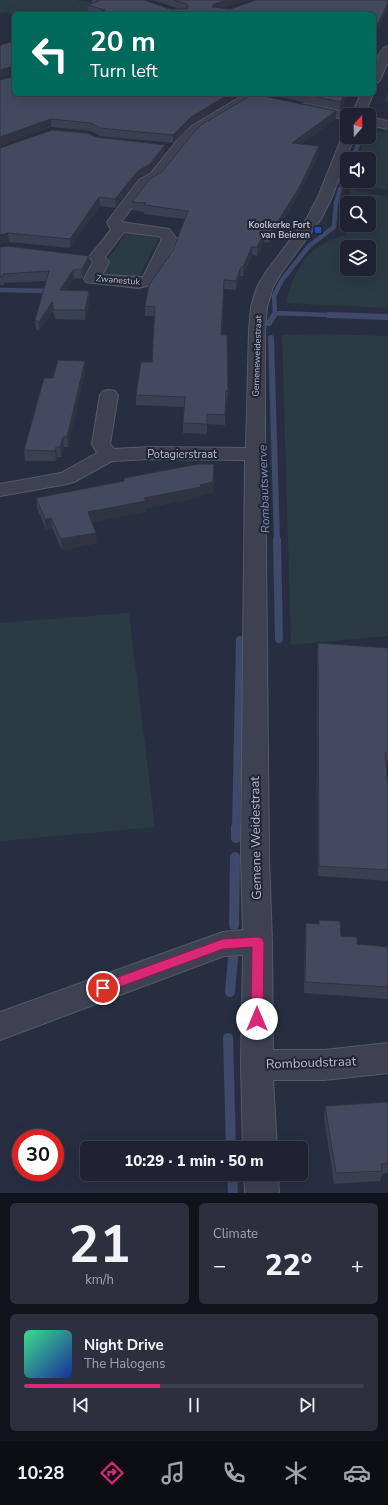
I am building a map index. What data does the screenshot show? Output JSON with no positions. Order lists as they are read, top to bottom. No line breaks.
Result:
{"streets":{"street":["Zwanestuk","Gemeneweidestraat","Potagierstraat","Gemene Weidestraat","Romboudstraat"]},"crossings":[["Gemeneweidestraat","Potagierstraat"],["Gemeneweidestraat","Gemene Weidestraat"],["Gemene Weidestraat","Romboudstraat"]],"water":["Rombautswerve"],"places":{"transit":["Koolkerke Fort van Beieren"]},"north":"top","page":{"turn":["20 m","Turn left"],"limit":"30","trip":"10:29 · 1 min · 50 m","tile":[["21","km/h"],"Climate"],"heat":["−","22°","+"],"song":["Night Drive","The Halogens"],"tabs":"10:28"}}
